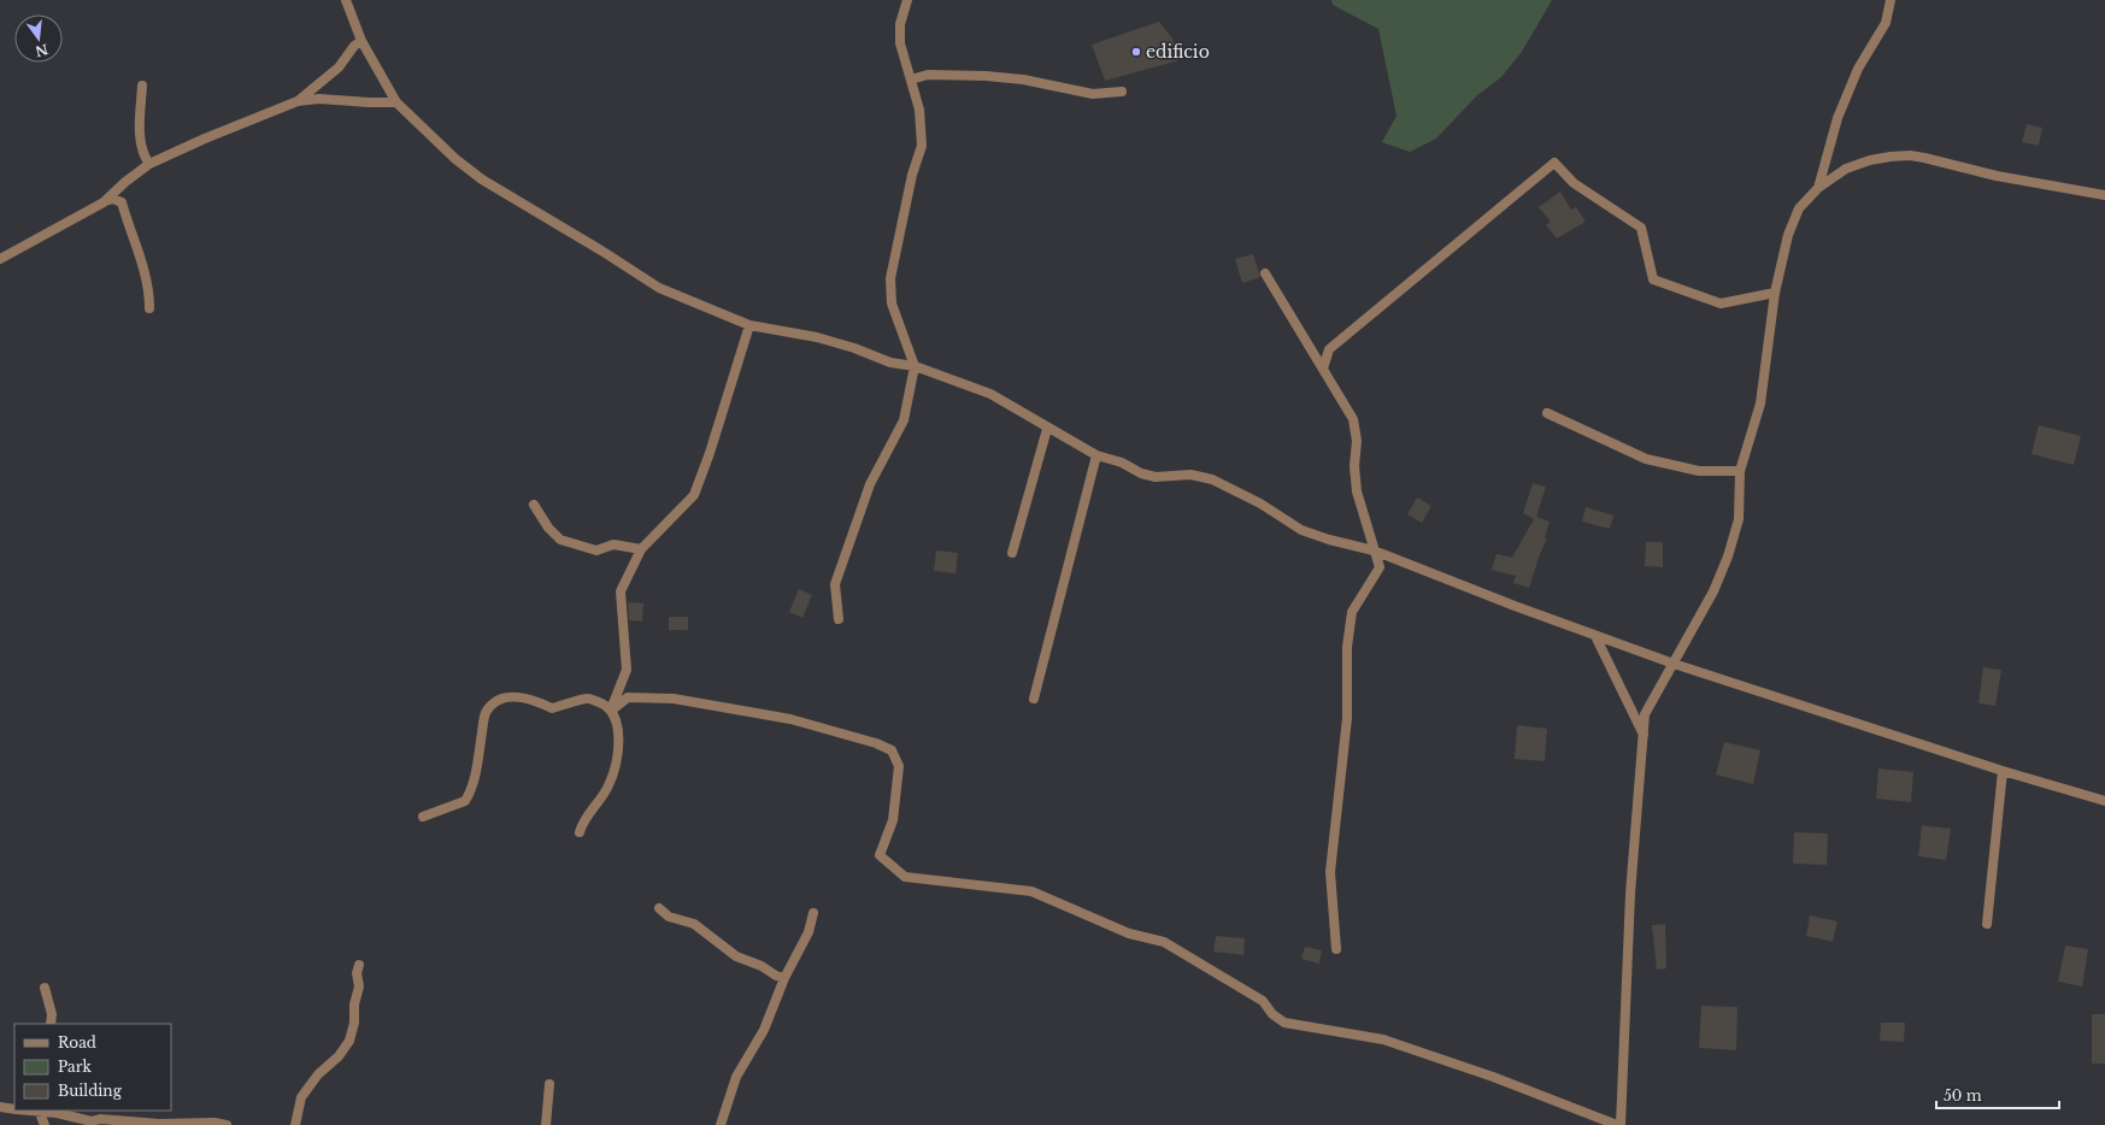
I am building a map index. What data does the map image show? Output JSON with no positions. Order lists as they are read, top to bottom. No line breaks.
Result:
{"places":["edificio"],"legend":["Road","Park","Building"],"scale_bar":"50 m","north":"bottom"}
